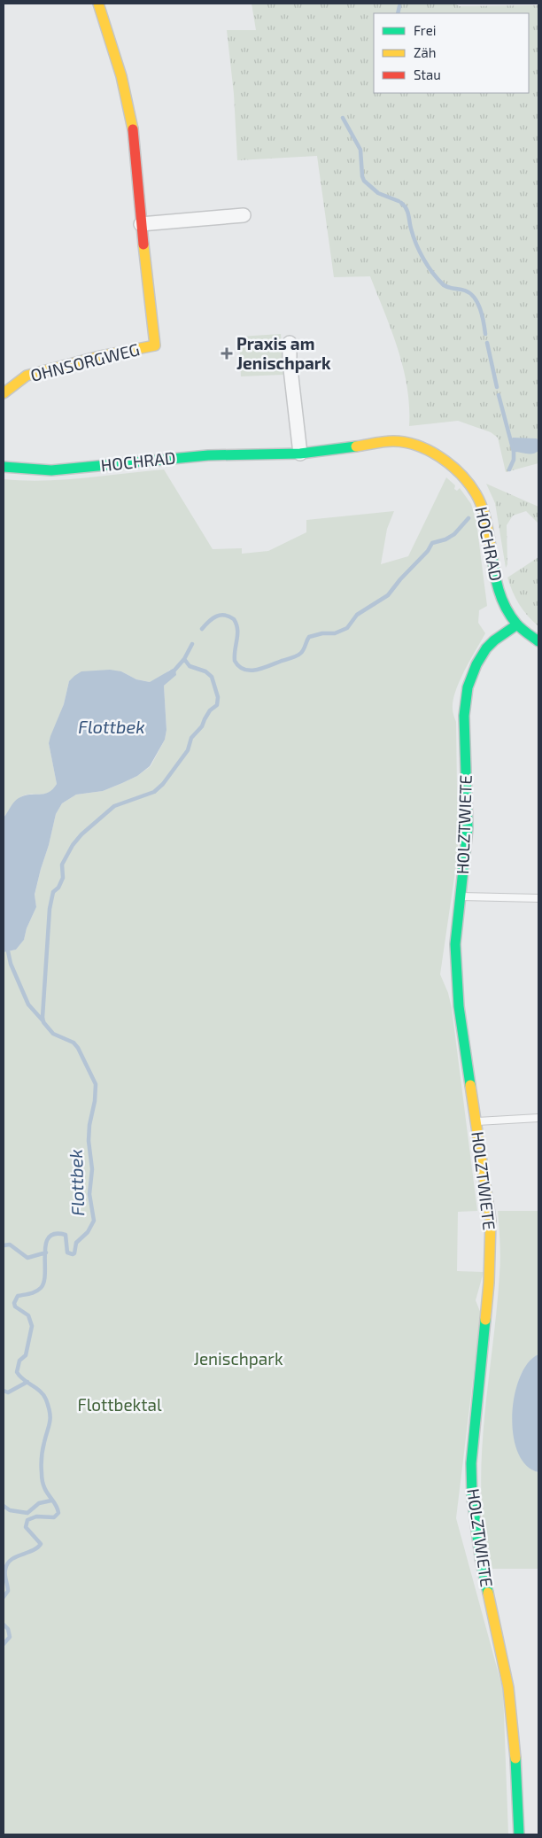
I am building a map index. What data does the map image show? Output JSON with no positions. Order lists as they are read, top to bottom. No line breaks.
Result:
{"streets":{"street":["OHNSORGWEG","HOCHRAD","HOLZTWIETE"]},"crossings":[["HOCHRAD","HOLZTWIETE"]],"water":["Flottbek"],"parks":["Jenischpark","Flottbektal"],"places":{"health":["Praxis am Jenischpark"]},"legend":["Frei","Zäh","Stau"]}
